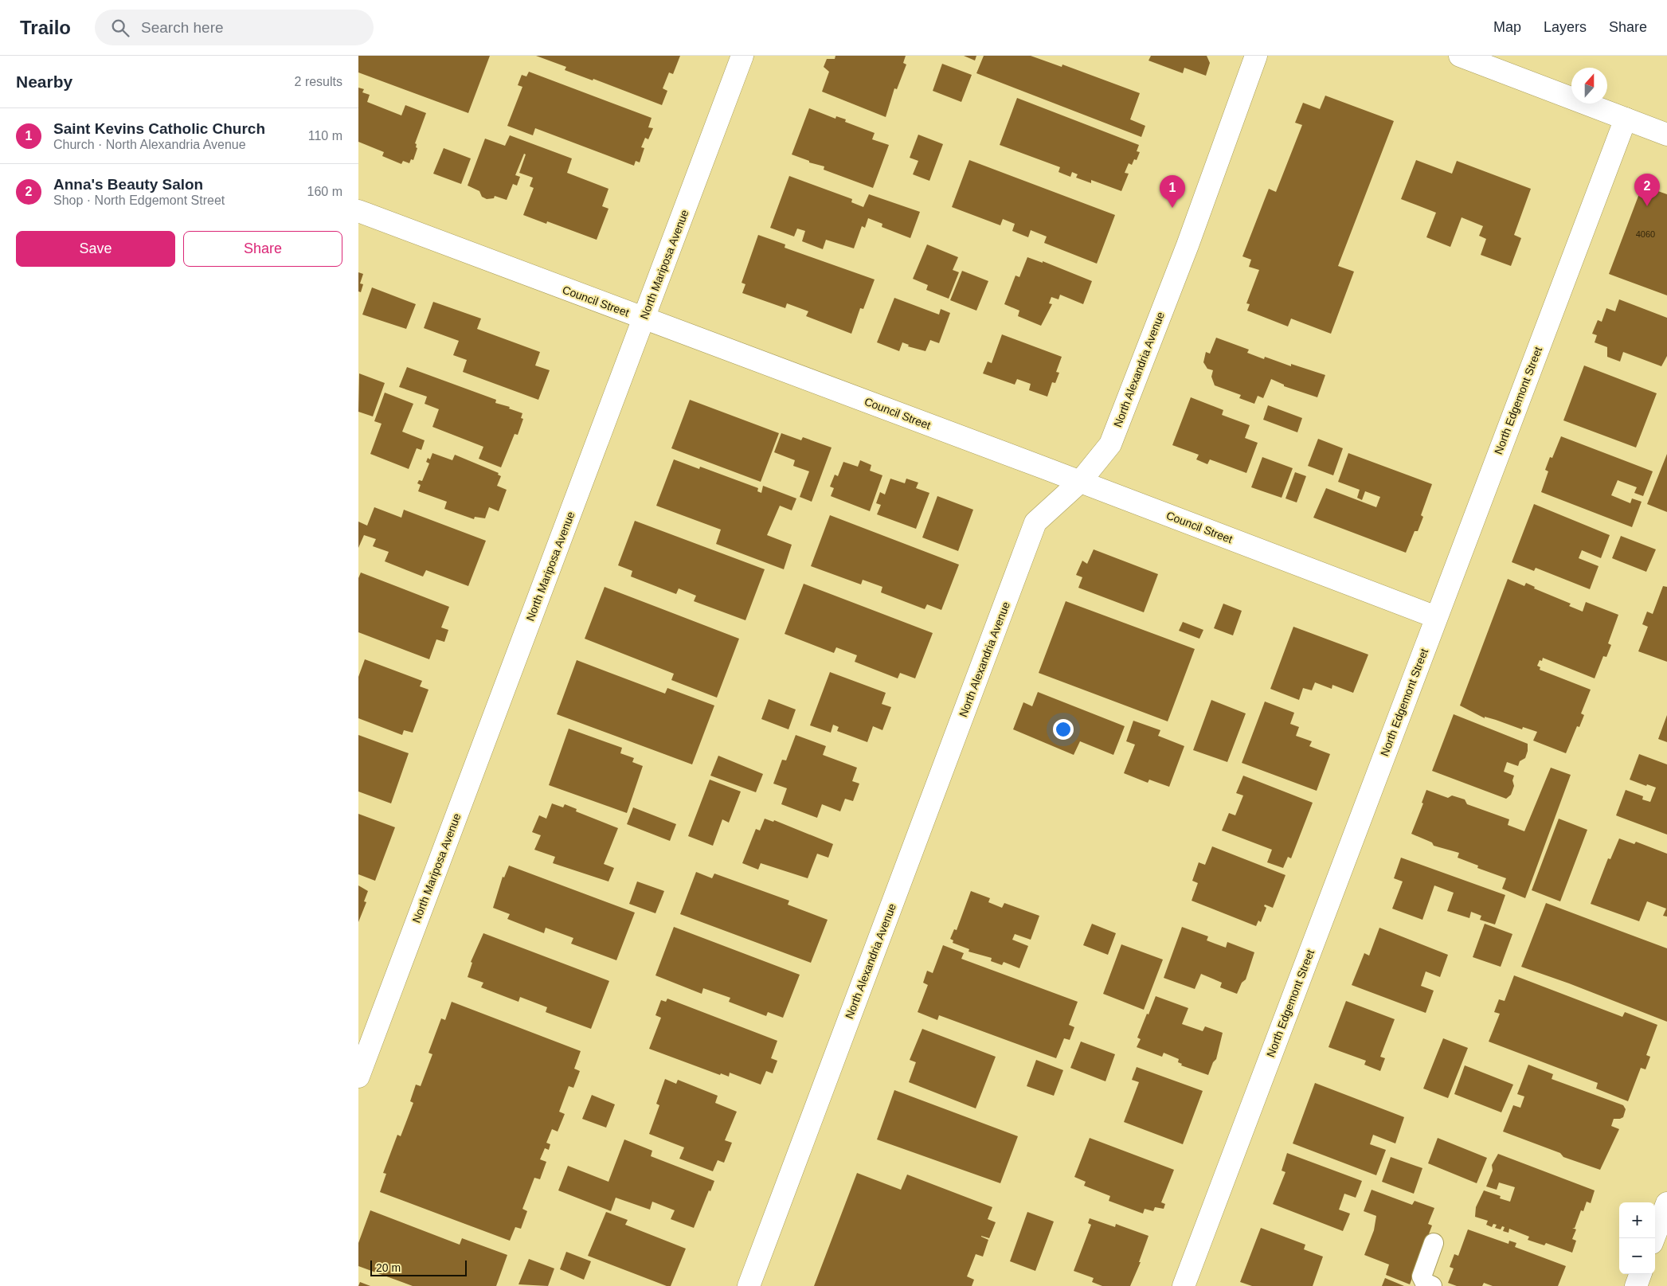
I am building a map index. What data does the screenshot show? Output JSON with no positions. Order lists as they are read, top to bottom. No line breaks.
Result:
{"streets":{"street":["North Mariposa Avenue","Council Street","North Alexandria Avenue","North Edgemont Street"]},"crossings":[["North Mariposa Avenue","Council Street"],["Council Street","North Alexandria Avenue"],["Council Street","North Edgemont Street"]],"house_numbers":["4060"],"scale_bar":"20 m","north":"top","page":{"header":"Trailo","search":"Search here","nav":["Map","Layers","Share"],"heading":["Nearby","2 results"],"list":[{"mark":"1","name":"Saint Kevins Catholic Church","note":"Church · North Alexandria Avenue","value":"110 m"},{"mark":"2","name":"Anna's Beauty Salon","note":"Shop · North Edgemont Street","value":"160 m"}],"pins":["2","1"],"buttons":["Save","Share"],"map_buttons":["+","−"],"scale":"20 m"}}
